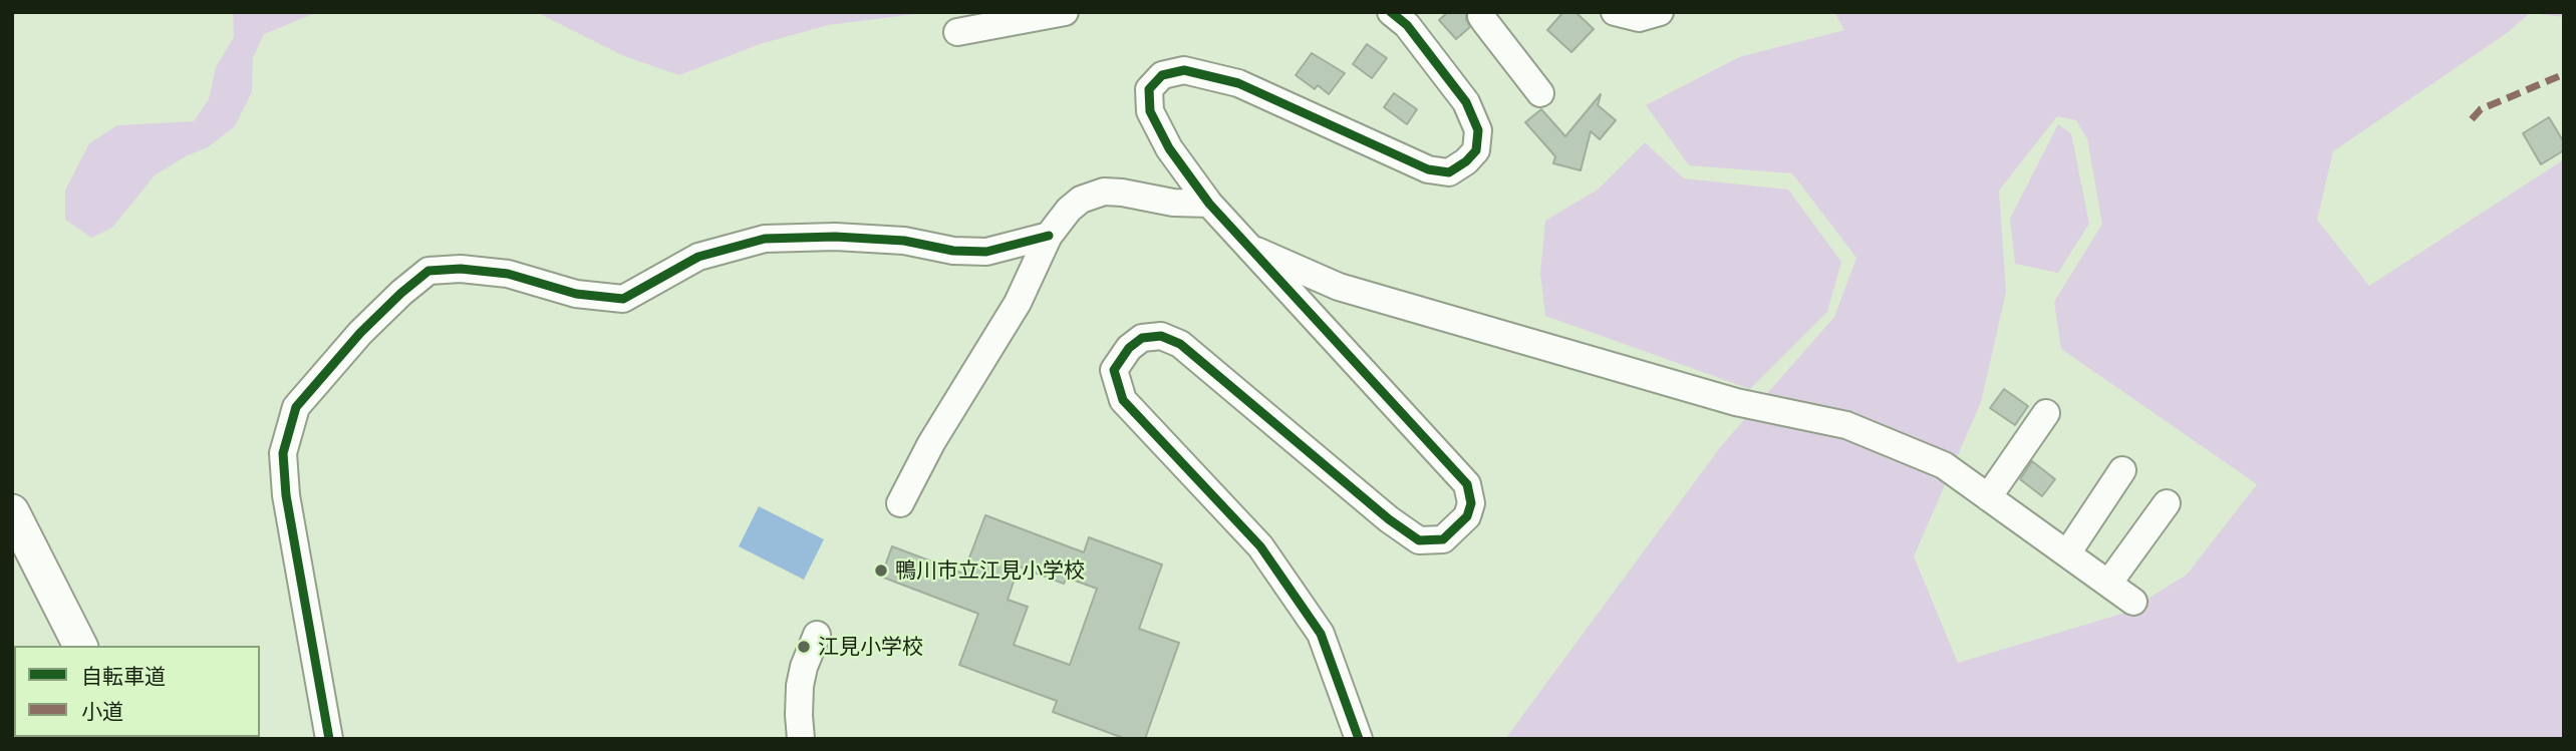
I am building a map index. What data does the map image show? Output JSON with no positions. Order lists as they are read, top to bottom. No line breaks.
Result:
{"places":["鴨川市立江見小学校","江見小学校"],"legend":["自転車道","小道"]}
